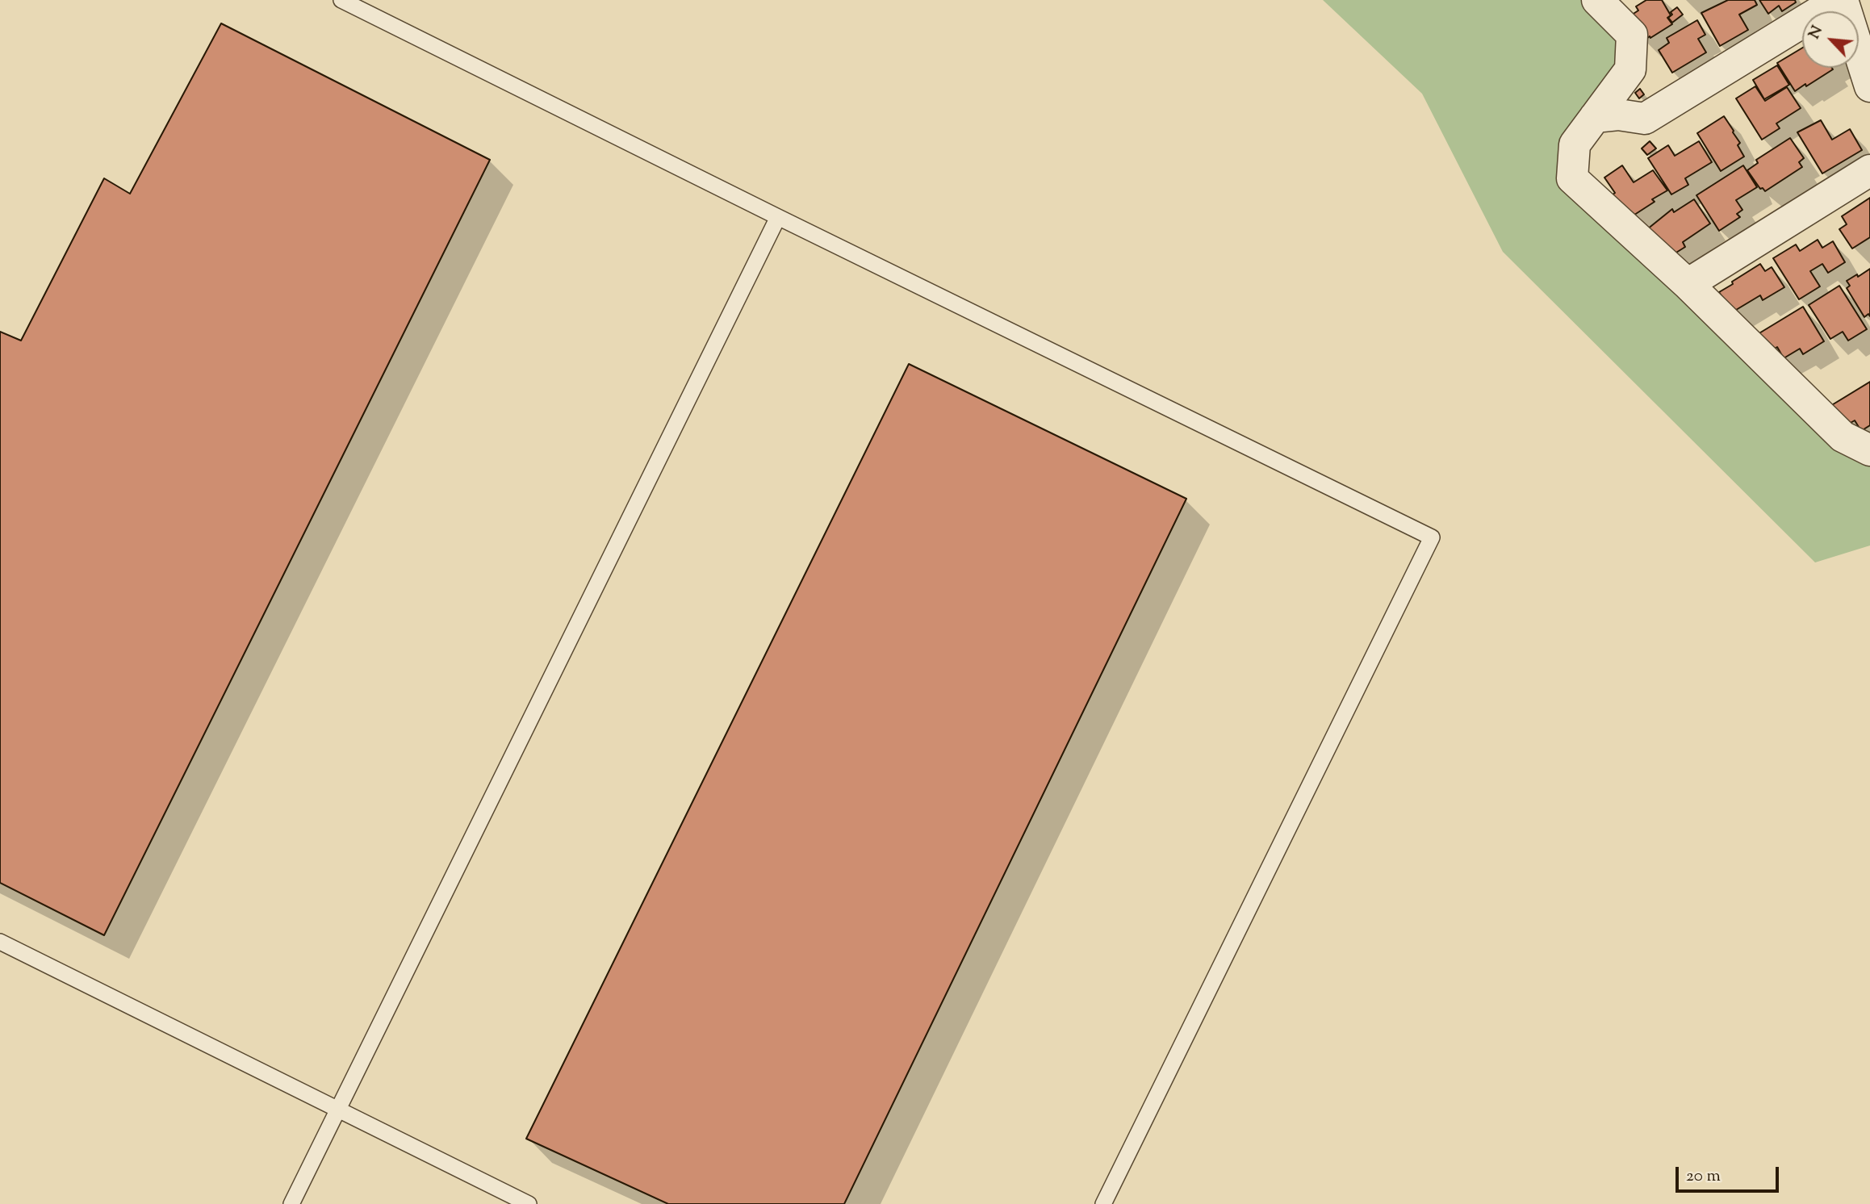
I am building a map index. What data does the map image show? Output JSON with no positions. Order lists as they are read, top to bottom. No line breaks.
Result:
{"scale_bar":"20 m","north":"top left"}
